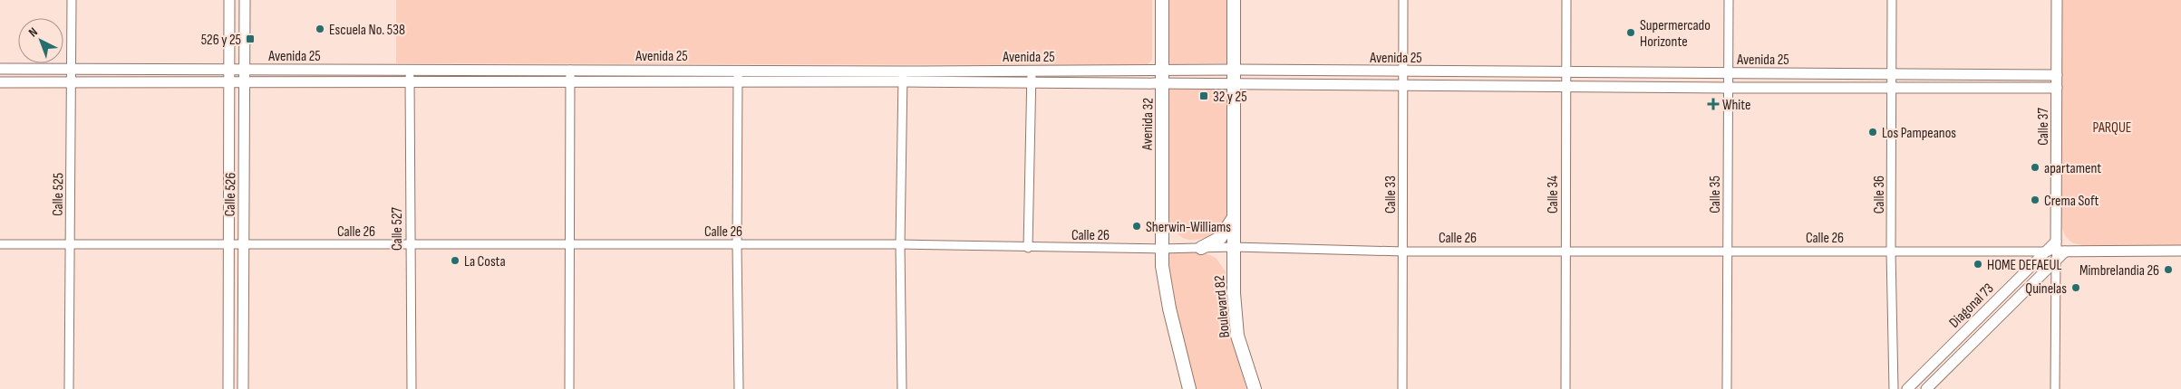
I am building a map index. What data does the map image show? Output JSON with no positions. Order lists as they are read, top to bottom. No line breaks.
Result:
{"streets":{"highway":["Avenida 32","Boulevard 82"],"main road":["Avenida 25","Calle 37","Calle 526","Calle 26","Diagonal 73"],"street":["Calle 525","Calle 33","Calle 34","Calle 35","Calle 36","Calle 527"]},"crossings":[["Avenida 25","Avenida 32"],["Avenida 25","Calle 37"],["Avenida 25","Calle 525"],["Avenida 25","Calle 526"],["Avenida 25","Calle 33"],["Avenida 25","Calle 34"],["Avenida 25","Calle 35"],["Avenida 25","Calle 36"],["Avenida 25","Calle 527"],["Avenida 32","Calle 26"],["Calle 37","Calle 26"],["Calle 37","Diagonal 73"],["Calle 525","Calle 26"],["Calle 526","Calle 26"],["Calle 33","Calle 26"],["Calle 34","Calle 26"],["Calle 35","Calle 26"],["Calle 36","Calle 26"],["Calle 527","Calle 26"],["Calle 26","Diagonal 73"],["Calle 26","Boulevard 82"]],"parks":["PARQUE"],"places":{"other":["Escuela No. 538","Supermercado Horizonte","Los Pampeanos","apartament","Crema Soft","Sherwin-Williams","La Costa","HOME DEFAEUL","Mimbrelandia 26","Quinelas"],"transit":["526 y 25","32 y 25"],"health":["White"]},"north":"top left"}
